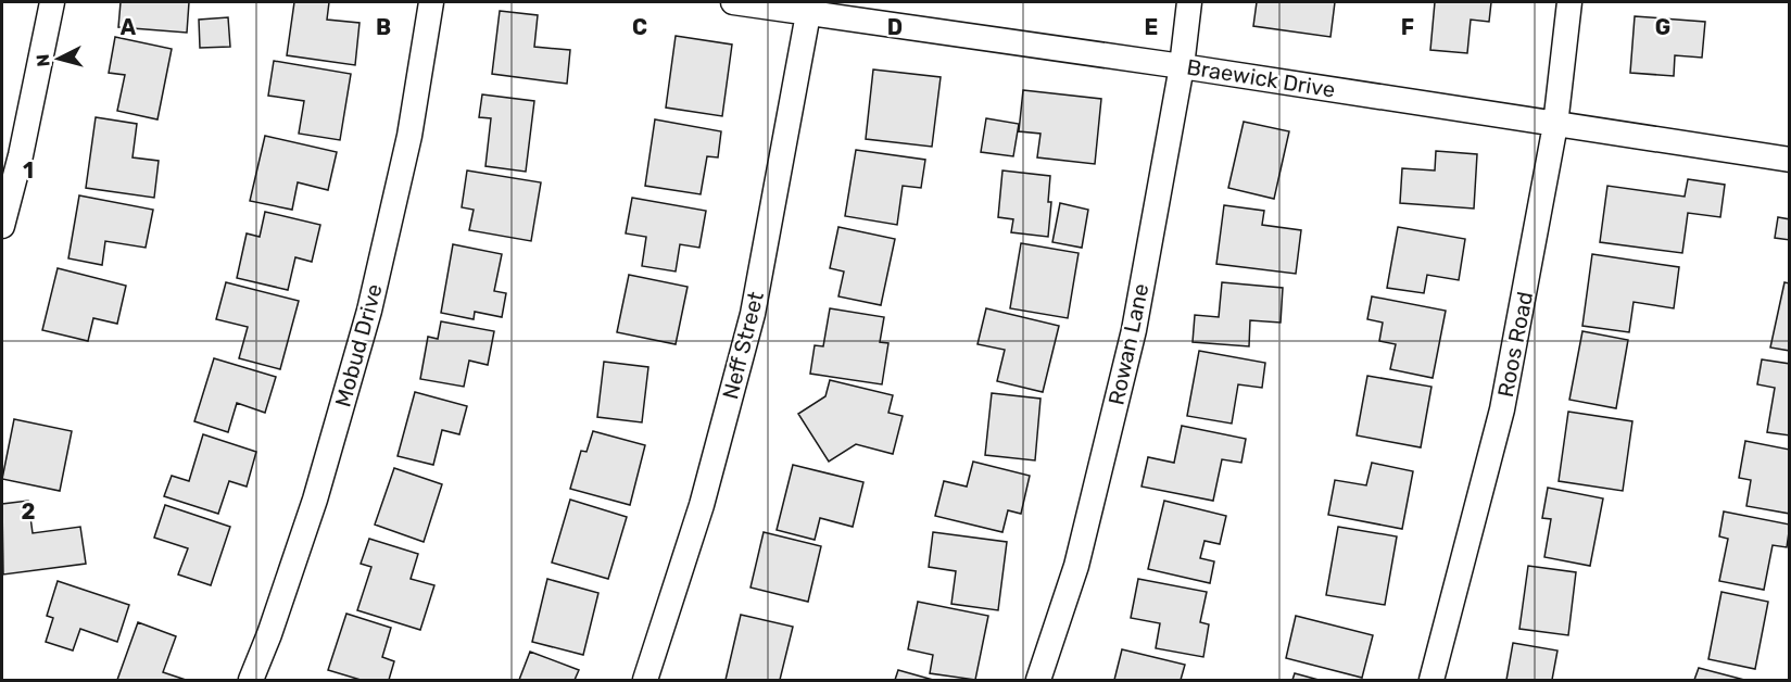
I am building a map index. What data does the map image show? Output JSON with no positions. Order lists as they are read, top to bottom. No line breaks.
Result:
{"streets":{"street":["Braewick Drive","Rowan Lane","Roos Road","Mobud Drive","Neff Street"]},"crossings":[["Braewick Drive","Rowan Lane"],["Braewick Drive","Roos Road"],["Braewick Drive","Neff Street"]],"north":"left","grid":{"columns":["A","B","C","D","E","F","G"],"rows":["1","2"]}}
